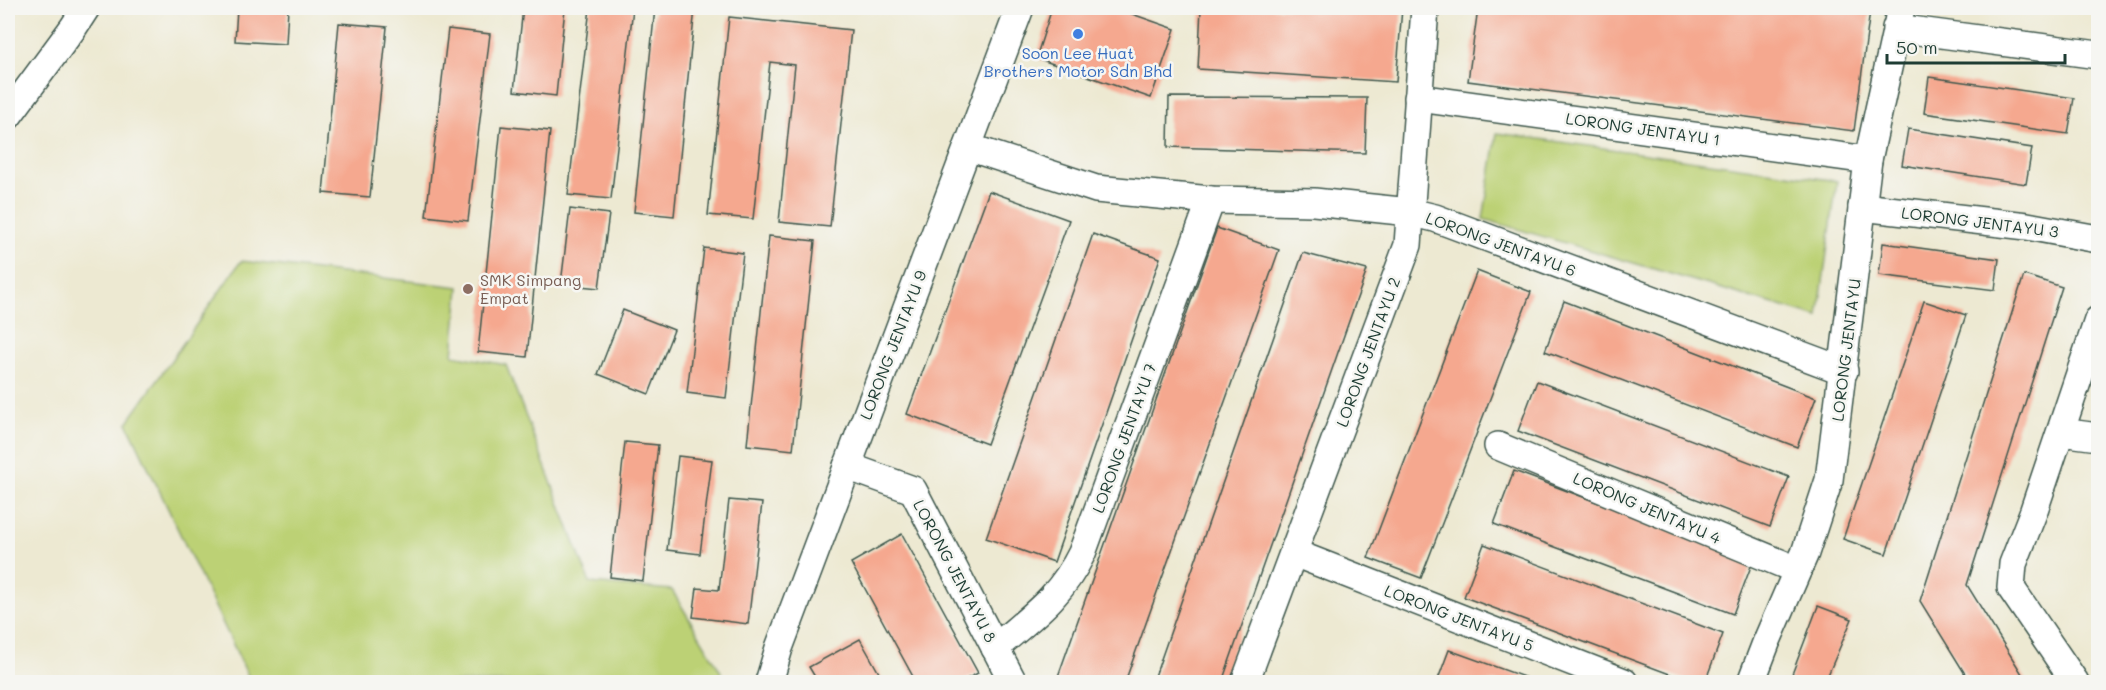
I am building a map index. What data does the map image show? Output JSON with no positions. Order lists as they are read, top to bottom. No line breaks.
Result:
{"streets":{"street":["LORONG JENTAYU 1","LORONG JENTAYU 3","LORONG JENTAYU 6","LORONG JENTAYU 9","LORONG JENTAYU","LORONG JENTAYU 2","LORONG JENTAYU 7","LORONG JENTAYU 4","LORONG JENTAYU 8","LORONG JENTAYU 5"]},"crossings":[["LORONG JENTAYU 1","LORONG JENTAYU"],["LORONG JENTAYU 1","LORONG JENTAYU 2"],["LORONG JENTAYU 3","LORONG JENTAYU"],["LORONG JENTAYU 6","LORONG JENTAYU 9"],["LORONG JENTAYU 6","LORONG JENTAYU"],["LORONG JENTAYU 6","LORONG JENTAYU 2"],["LORONG JENTAYU 6","LORONG JENTAYU 7"],["LORONG JENTAYU 9","LORONG JENTAYU 8"],["LORONG JENTAYU","LORONG JENTAYU 4"],["LORONG JENTAYU 2","LORONG JENTAYU 5"],["LORONG JENTAYU 7","LORONG JENTAYU 8"]],"places":["Soon Lee Huat Brothers Motor Sdn Bhd","SMK Simpang Empat"],"scale_bar":"50 m"}
